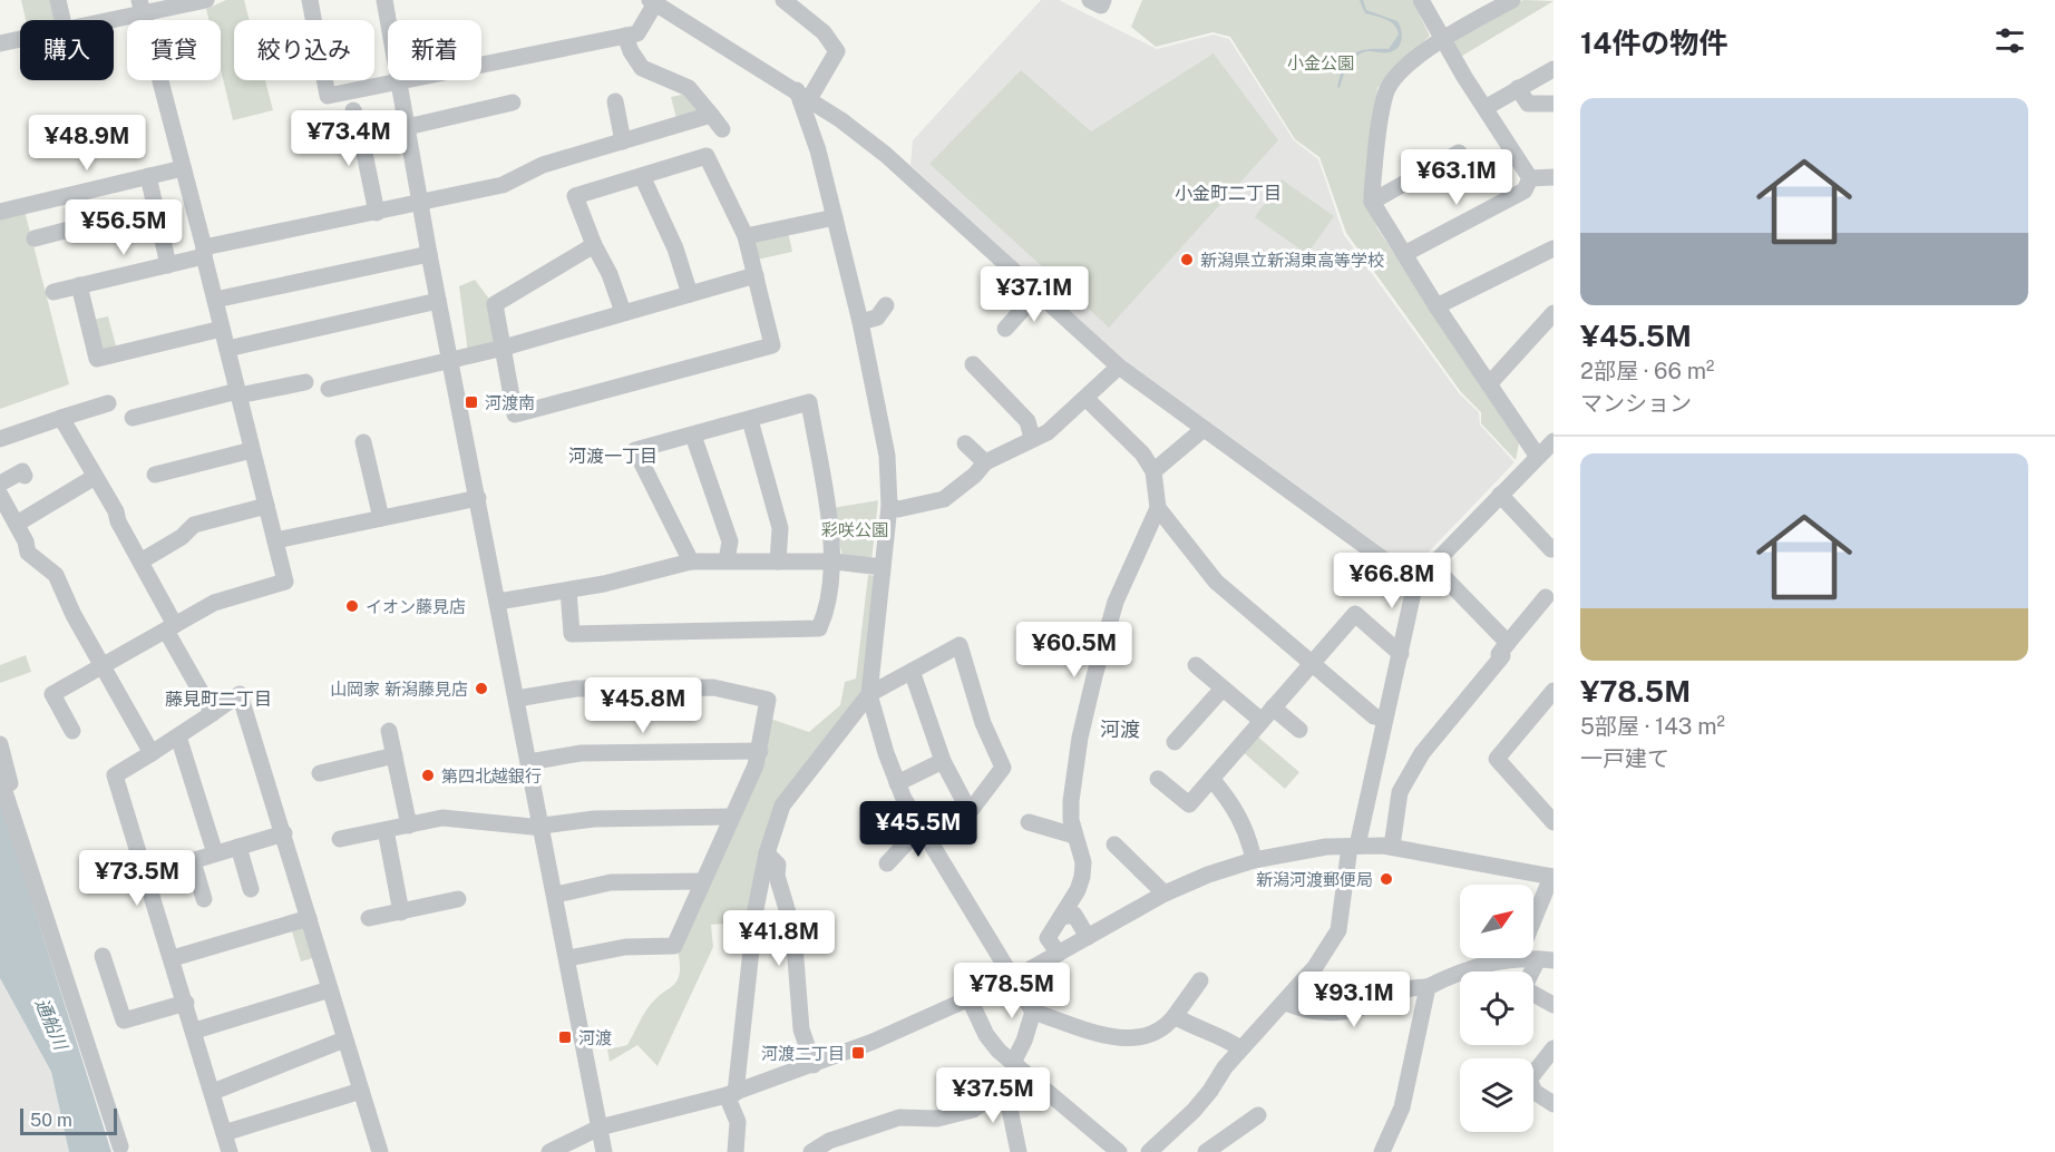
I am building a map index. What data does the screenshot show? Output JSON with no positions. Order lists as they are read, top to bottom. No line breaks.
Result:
{"districts":["小金町二丁目","河渡一丁目","藤見町二丁目","河渡"],"water":["通船川"],"parks":["小金公園","彩咲公園"],"places":{"other":["新潟県立新潟東高等学校","イオン藤見店","山岡家 新潟藤見店","第四北越銀行","新潟河渡郵便局"],"transit":["河渡南","河渡","河渡二丁目"]},"scale_bar":"50 m","north":"top right","page":{"heading":"14件の物件","chip":["購入","賃貸","絞り込み","新着"],"list":[{"name":"¥45.5M","note":"2部屋 · 66 m² · マンション"},{"name":"¥78.5M","note":"5部屋 · 143 m² · 一戸建て"}],"price":["¥73.4M","¥48.9M","¥63.1M","¥56.5M","¥37.1M","¥66.8M","¥60.5M","¥45.8M","¥45.5M","¥73.5M","¥41.8M","¥78.5M","¥93.1M","¥37.5M"],"scale":"50 m"}}
